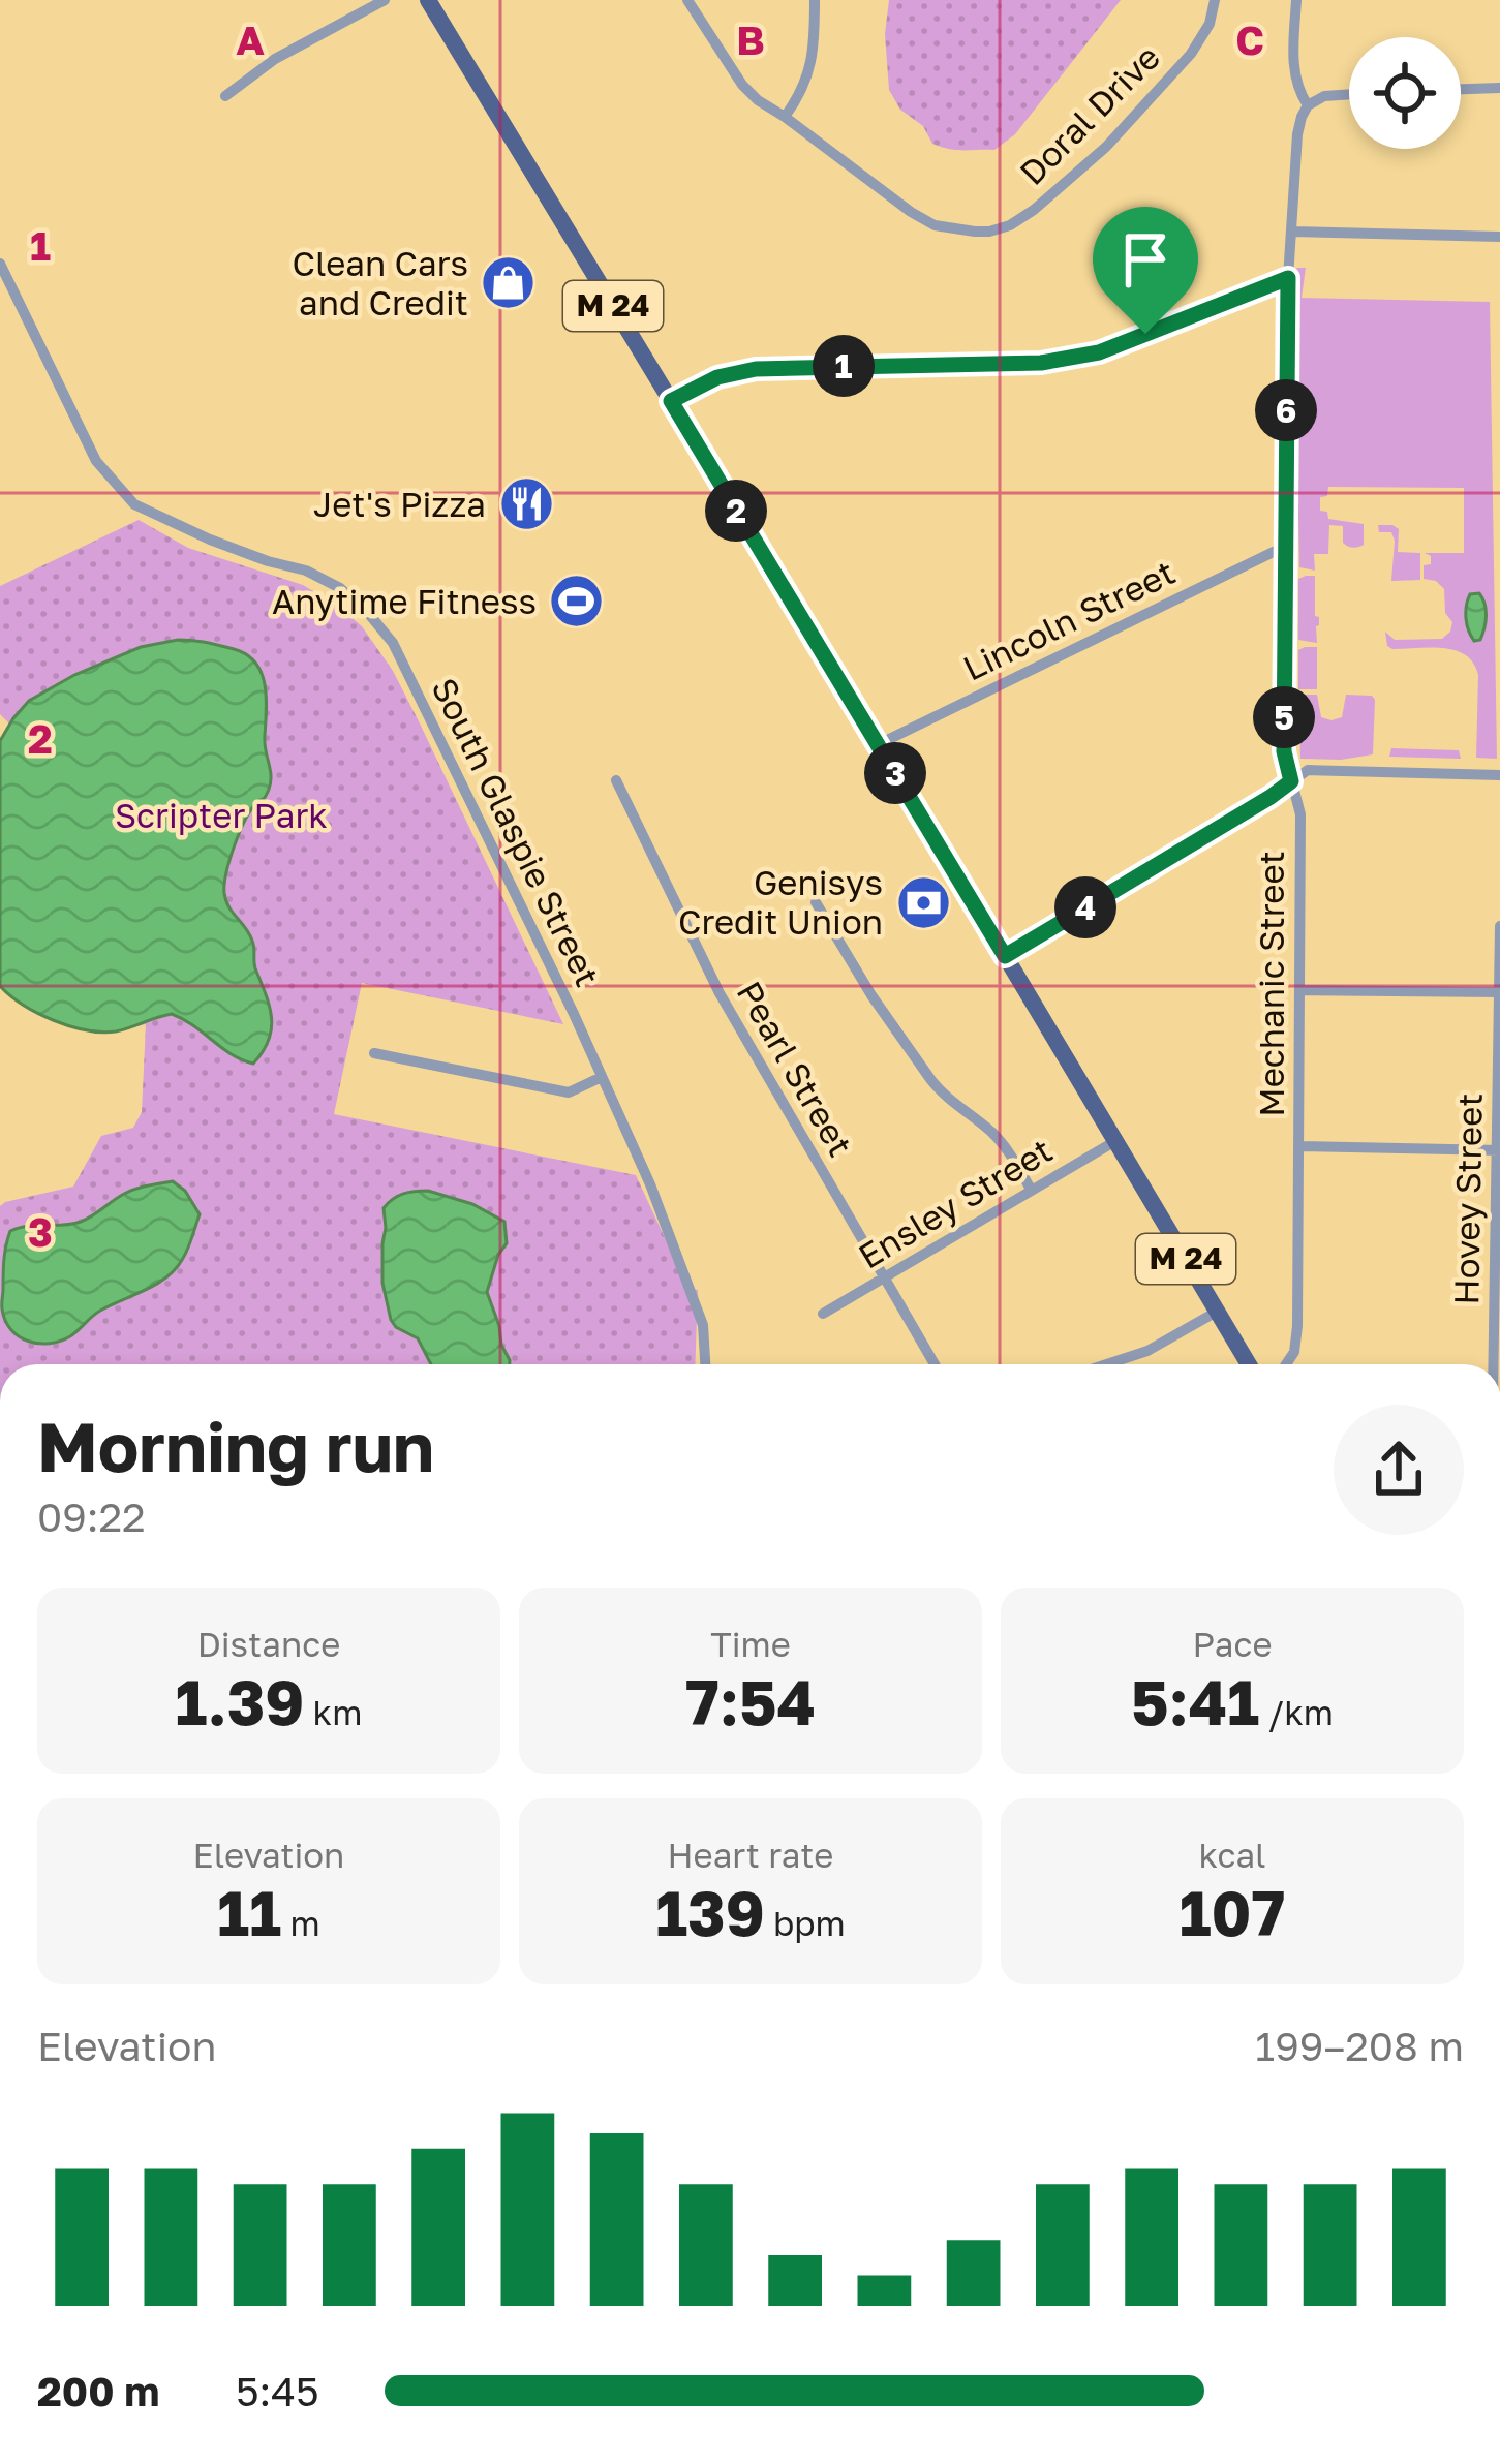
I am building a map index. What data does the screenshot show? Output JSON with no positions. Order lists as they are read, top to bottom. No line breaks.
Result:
{"streets":{"main road":["M 24"],"street":["Doral Drive","Lincoln Street","South Glaspie Street","Mechanic Street","Pearl Street","Hovey Street","Ensley Street"]},"crossings":[["M 24","Lincoln Street"],["M 24","Ensley Street"],["Lincoln Street","Mechanic Street"],["Pearl Street","Ensley Street"]],"parks":["Scripter Park"],"places":{"shop":["Clean Cars and Credit"],"restaurant":["Jet's Pizza"],"sports":["Anytime Fitness"],"bank":["Genisys Credit Union"]},"page":{"pins":["1","6","2","5","3","4"],"heading":["Morning run","09:22"],"stats":[["Distance","1.39 km"],["Time","7:54"],["Pace","5:41 /km"],["Elevation","11 m"],["Heart rate","139 bpm"],["kcal","107"]],"chart":["Elevation","199–208 m"],"list":[{"name":"200 m","note":"5:45"}]},"grid":{"columns":["A","B","C"],"rows":["1","2","3"]}}
